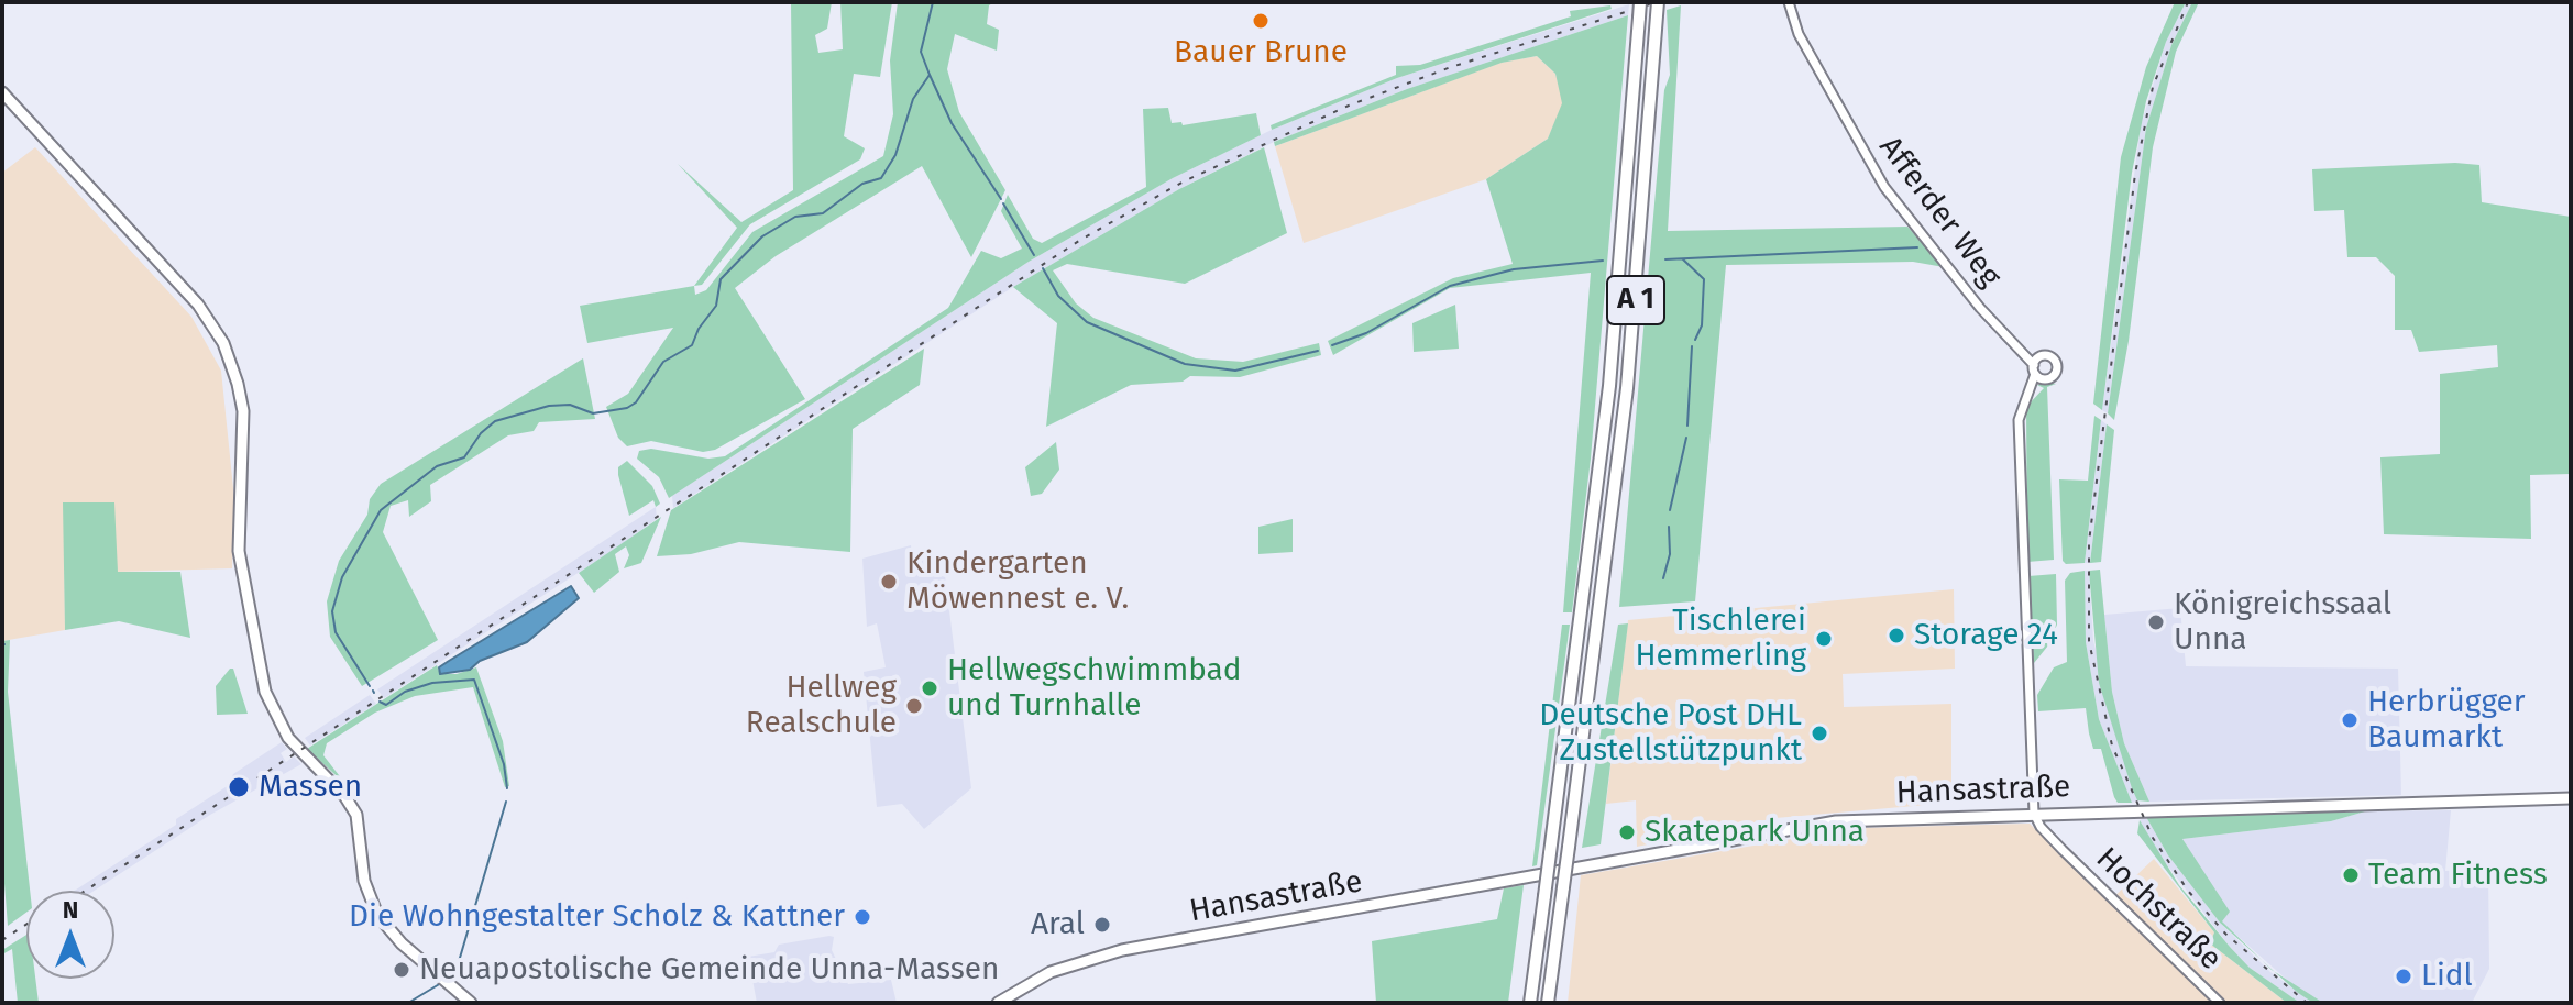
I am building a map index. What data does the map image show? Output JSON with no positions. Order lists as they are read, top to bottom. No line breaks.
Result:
{"streets":{"highway":["A 1"],"main road":["Hansastraße"],"street":["Afferder Weg","Hochstraße"]},"crossings":[["Hansastraße","Hochstraße"]],"places":["Bauer Brune","Kindergarten Möwennest e. V.","Königreichssaal Unna","Storage 24","Tischlerei Hemmerling","Hellwegschwimmbad und Turnhalle","Hellweg Realschule","Herbrügger Baumarkt","Deutsche Post DHL Zustellstützpunkt","Massen","Skatepark Unna","Team Fitness","Die Wohngestalter Scholz & Kattner","Aral","Neuapostolische Gemeinde Unna-Massen","Lidl"],"north":"top"}
